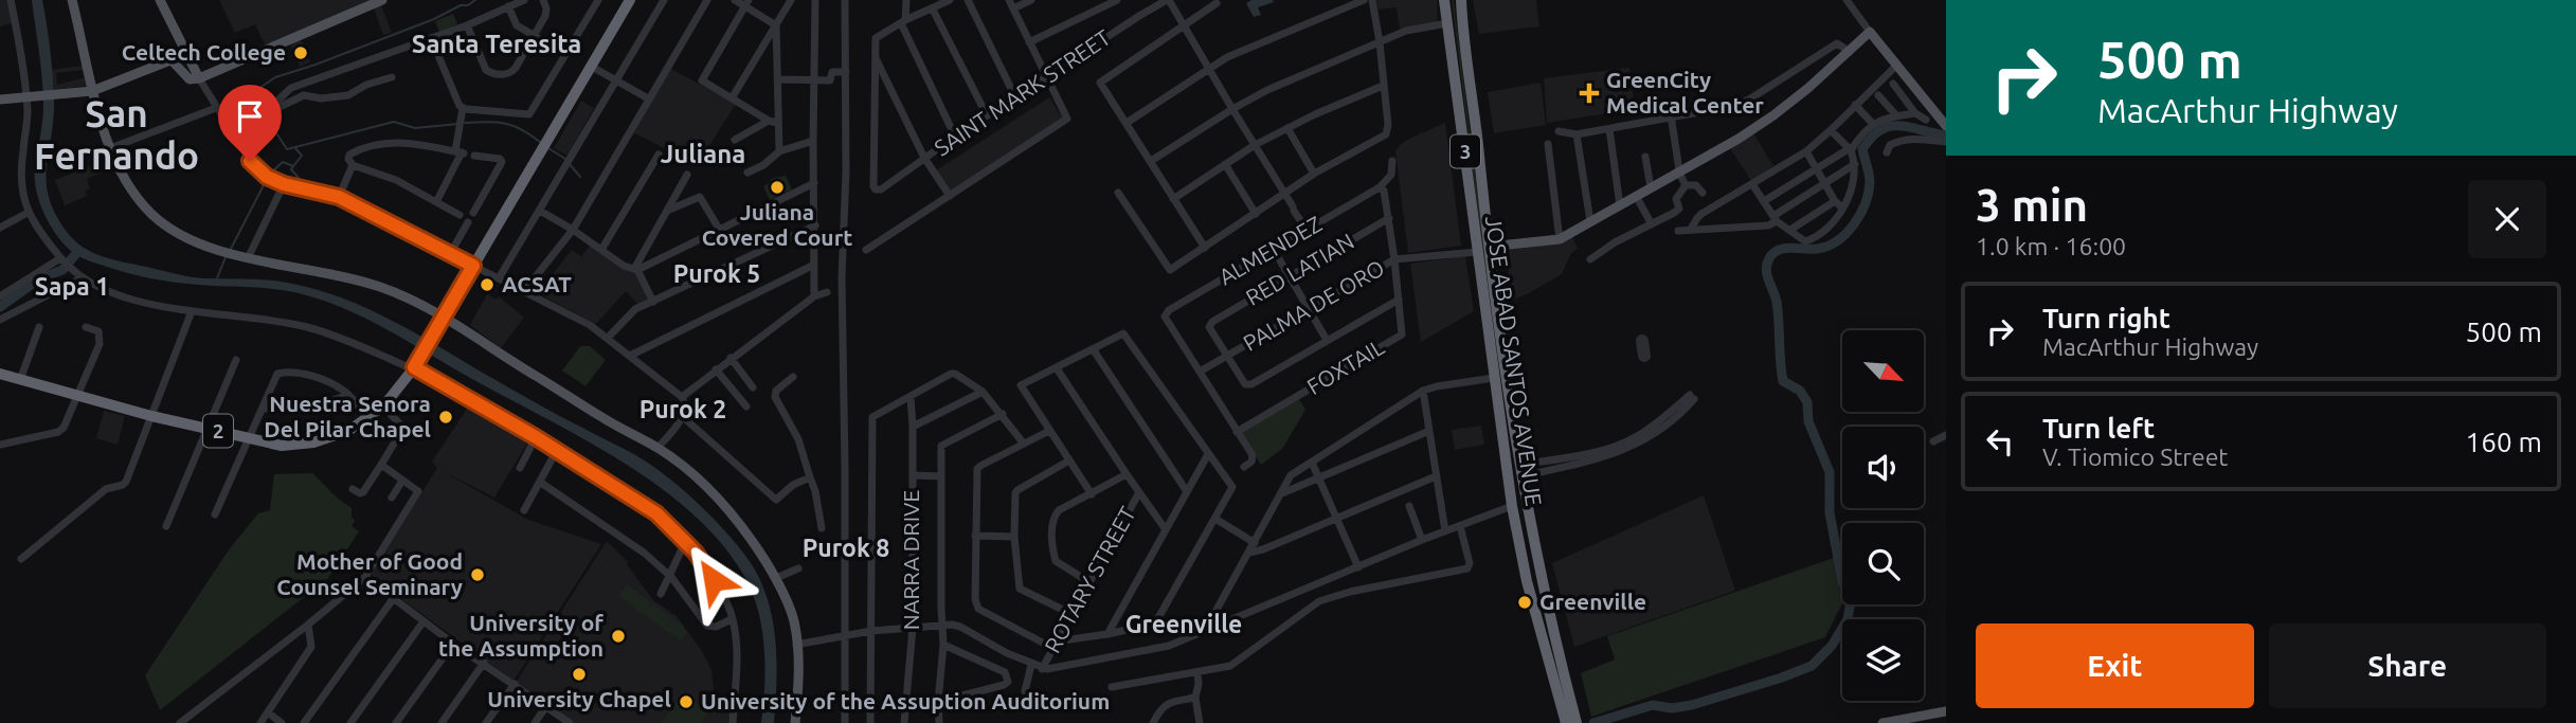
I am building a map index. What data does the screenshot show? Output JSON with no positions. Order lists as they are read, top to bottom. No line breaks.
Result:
{"streets":{"highway":["3","JOSE ABAD SANTOS AVENUE","2"],"street":["SAINT MARK STREET","ALMENDEZ","RED LATIAN","PALMA DE ORO","FOXTAIL","NARRA DRIVE","ROTARY STREET"]},"crossings":[["ALMENDEZ","PALMA DE ORO"],["ALMENDEZ","FOXTAIL"],["RED LATIAN","PALMA DE ORO"],["RED LATIAN","FOXTAIL"],["PALMA DE ORO","JOSE ABAD SANTOS AVENUE"],["PALMA DE ORO","FOXTAIL"]],"districts":["Santa Teresita","San Fernando","Juliana","Purok 5","Sapa 1","Purok 2","Purok 8","Greenville"],"places":{"other":["Celtech College","Juliana Covered Court","ACSAT","Nuestra Senora Del Pilar Chapel","Mother of Good Counsel Seminary","Greenville","University of the Assumption","University Chapel","University of the Assuption Auditorium"],"health":["GreenCity Medical Center"]},"north":"bottom right","page":{"turn":["500 m","MacArthur Highway"],"heading":["3 min","1.0 km · 16:00"],"list":[{"name":"Turn right","note":"MacArthur Highway","value":"500 m"},{"name":"Turn left","note":"V. Tiomico Street","value":"160 m"}],"buttons":["Exit","Share"]}}
